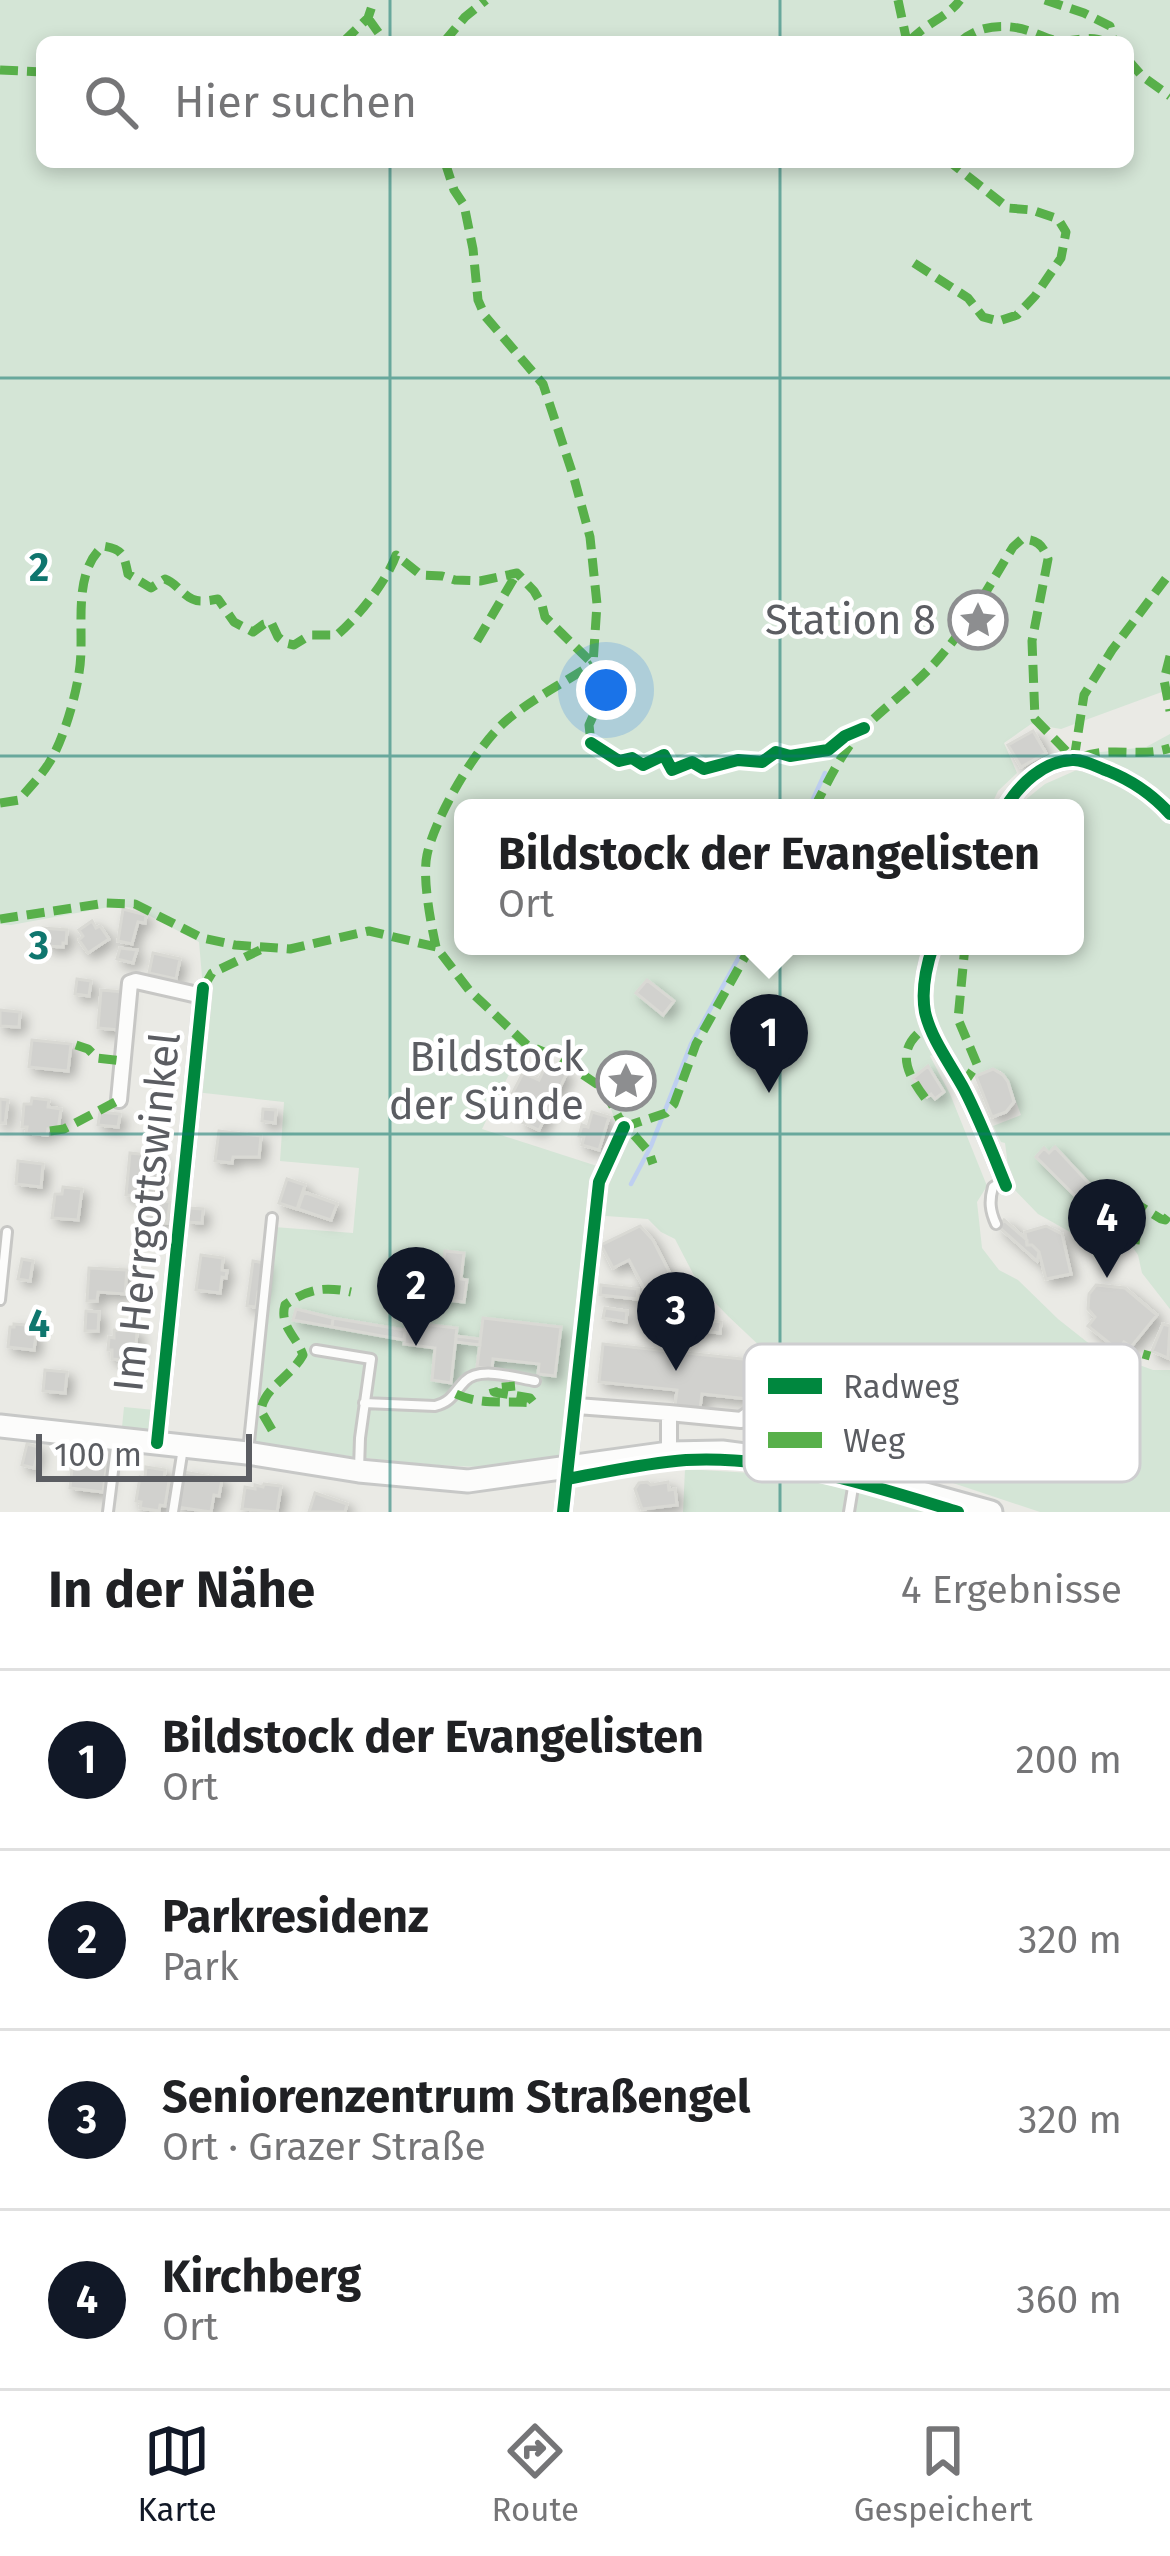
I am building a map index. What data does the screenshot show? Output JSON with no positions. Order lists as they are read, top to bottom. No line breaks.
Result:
{"streets":{"street":["Im Herrgottswinkel"]},"places":{"place":["Station 8","Bildstock der Sünde"]},"legend":["Radweg","Weg"],"scale_bar":"100 m","page":{"search":"Hier suchen","popup":["Bildstock der Evangelisten","Ort"],"pins":["1","4","2","3"],"scale":"100 m","heading":["In der Nähe","4 Ergebnisse"],"list":[{"mark":"1","name":"Bildstock der Evangelisten","note":"Ort","value":"200 m"},{"mark":"2","name":"Parkresidenz","note":"Park","value":"320 m"},{"mark":"3","name":"Seniorenzentrum Straßengel","note":"Ort · Grazer Straße","value":"320 m"},{"mark":"4","name":"Kirchberg","note":"Ort","value":"360 m"}],"nav":["Karte","Route","Gespeichert"]},"grid":{"rows":["2","3","4"]}}
